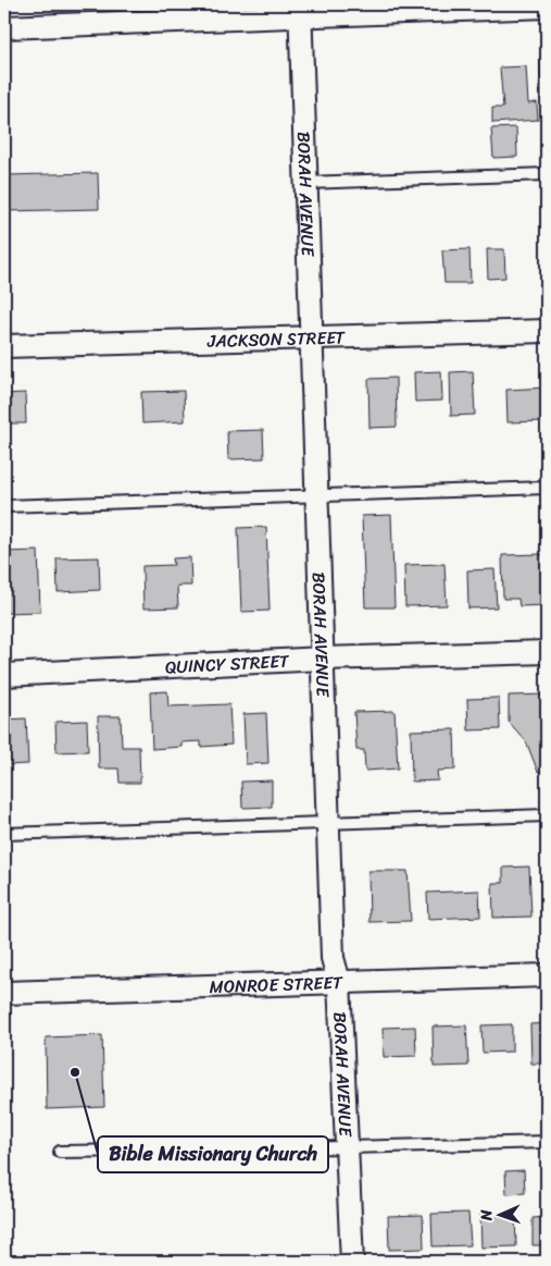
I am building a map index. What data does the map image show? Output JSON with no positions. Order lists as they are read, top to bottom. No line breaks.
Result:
{"streets":{"street":["BORAH AVENUE","JACKSON STREET","QUINCY STREET","MONROE STREET"]},"crossings":[["BORAH AVENUE","JACKSON STREET"],["BORAH AVENUE","QUINCY STREET"],["BORAH AVENUE","MONROE STREET"]],"places":["Bible Missionary Church"],"north":"left"}
